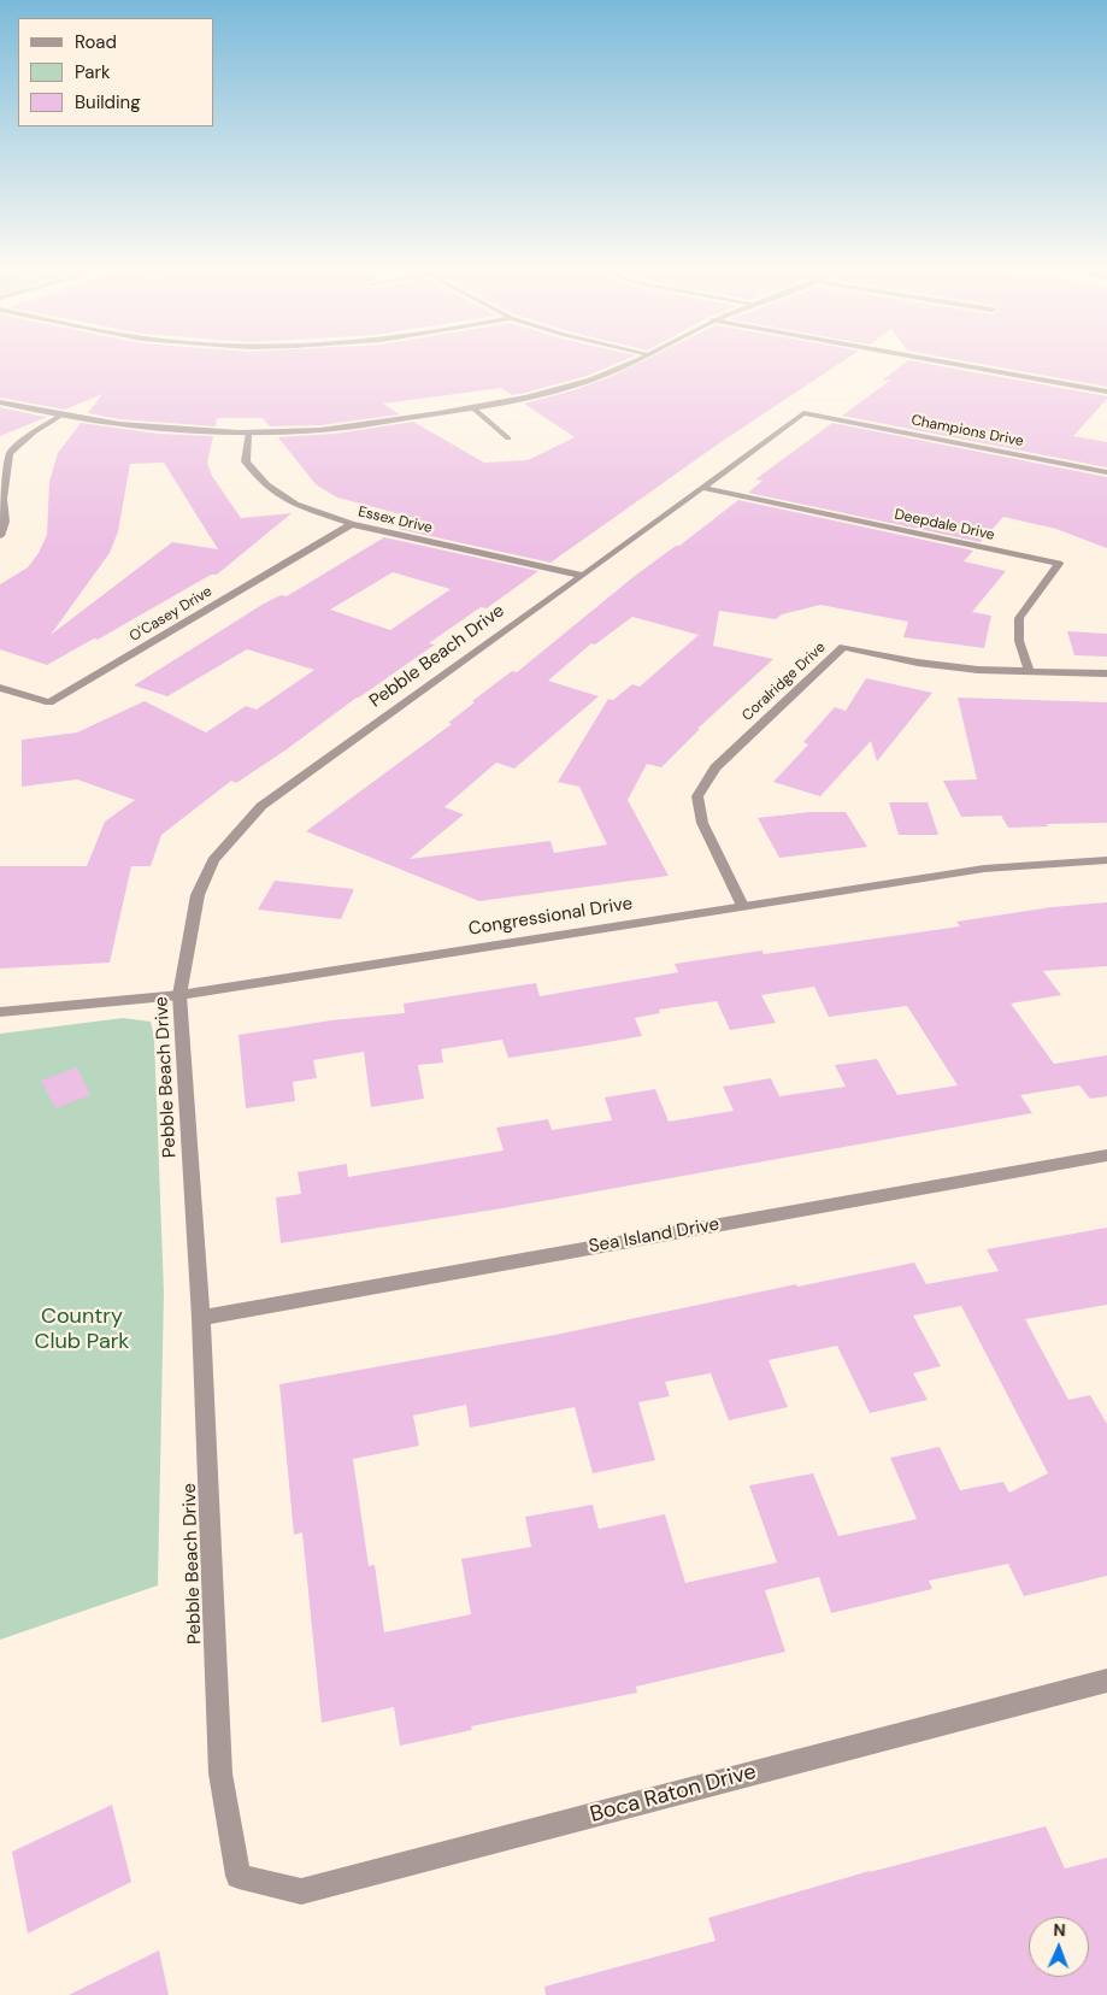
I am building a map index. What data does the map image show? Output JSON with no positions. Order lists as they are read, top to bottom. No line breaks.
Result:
{"streets":{"street":["Champions Drive","Essex Drive","Deepdale Drive","O'Casey Drive","Pebble Beach Drive","Coralridge Drive","Congressional Drive","Sea Island Drive","Boca Raton Drive"]},"crossings":[["Champions Drive","Deepdale Drive"],["Champions Drive","Pebble Beach Drive"],["Essex Drive","O'Casey Drive"],["Essex Drive","Pebble Beach Drive"],["Deepdale Drive","Pebble Beach Drive"],["Deepdale Drive","Coralridge Drive"],["Pebble Beach Drive","Congressional Drive"],["Pebble Beach Drive","Sea Island Drive"],["Pebble Beach Drive","Boca Raton Drive"],["Coralridge Drive","Congressional Drive"]],"parks":["Country Club Park"],"legend":["Road","Park","Building"],"north":"top"}
